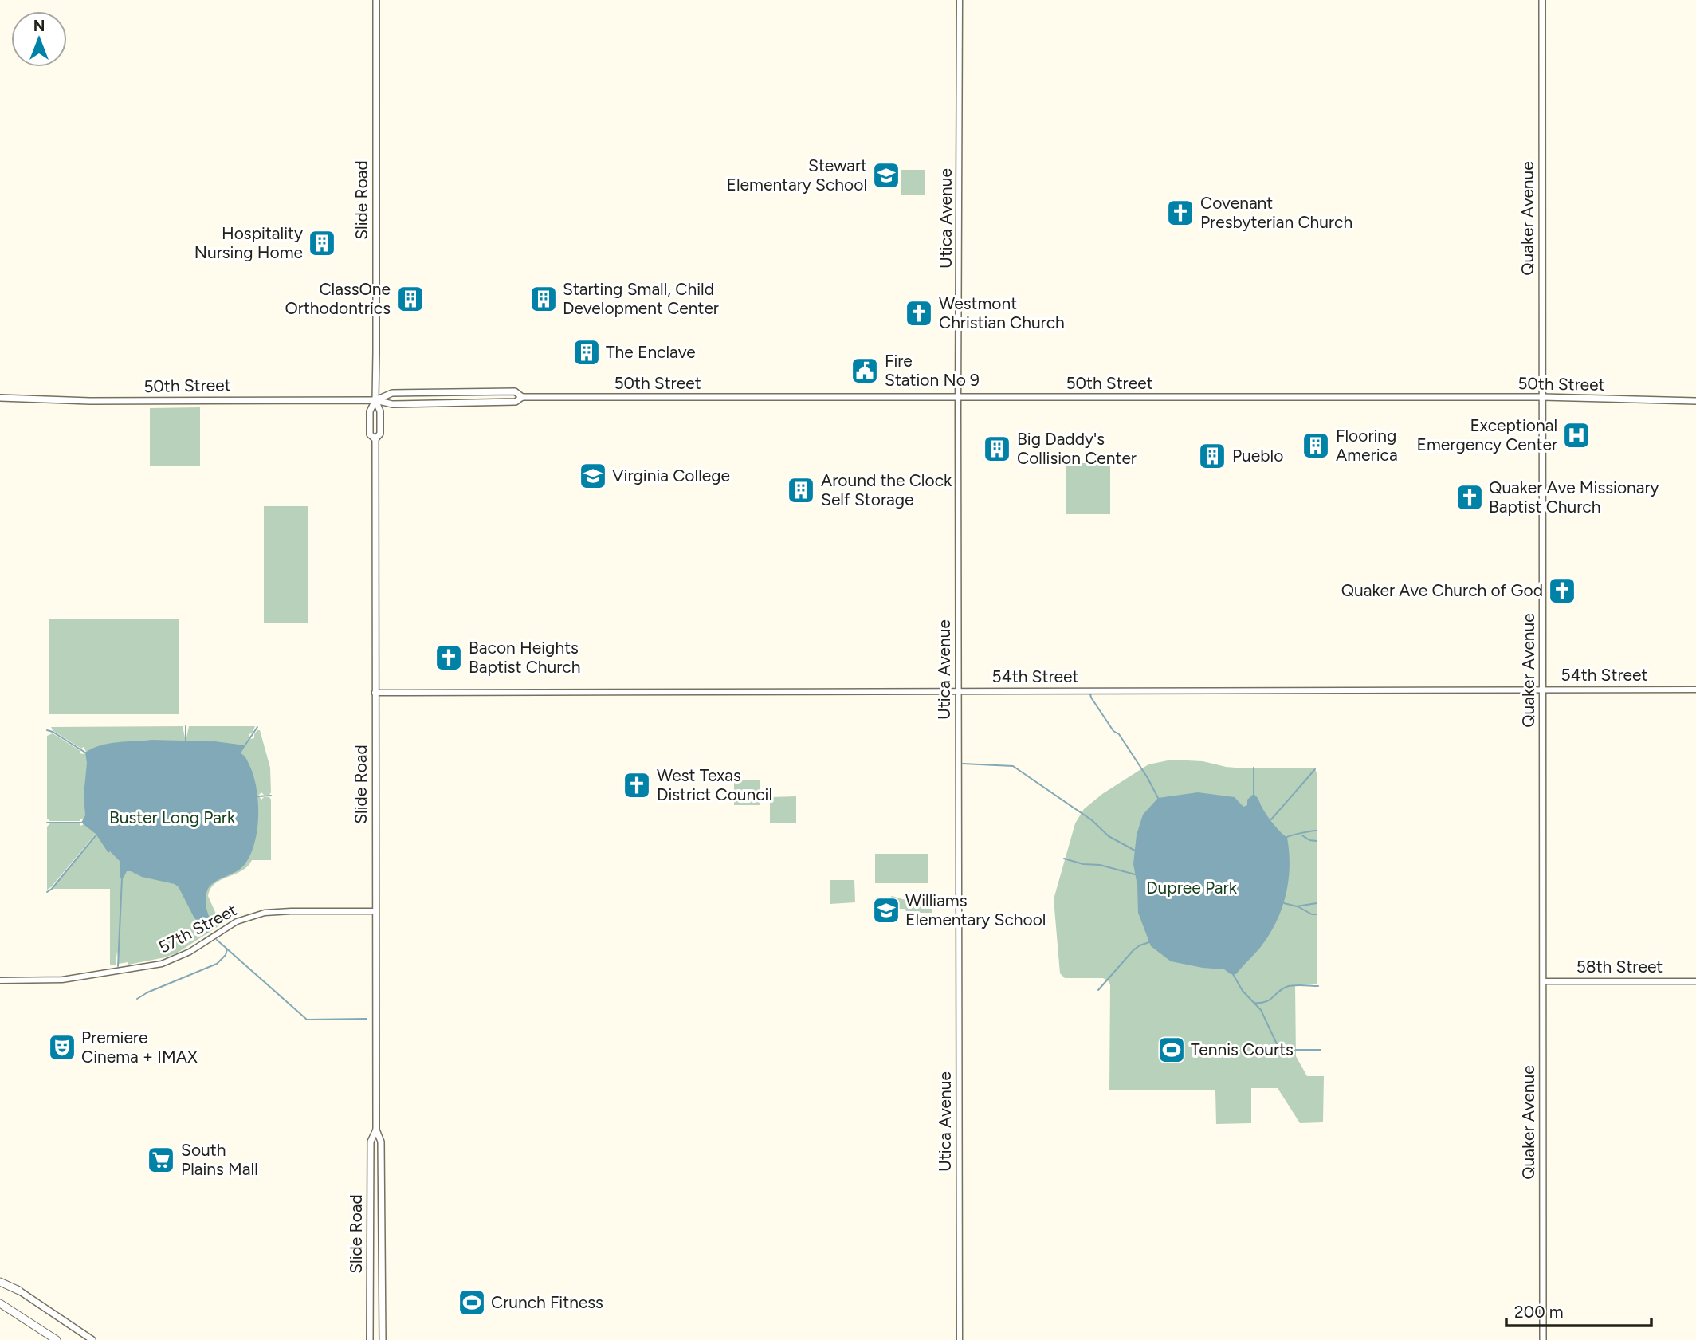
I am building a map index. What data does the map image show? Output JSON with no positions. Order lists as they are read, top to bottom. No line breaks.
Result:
{"streets":{"main road":["Slide Road","Quaker Avenue","50th Street"],"street":["Utica Avenue","54th Street","57th Street","58th Street"]},"crossings":[["Slide Road","50th Street"],["Slide Road","54th Street"],["Slide Road","57th Street"],["Utica Avenue","50th Street"],["Utica Avenue","54th Street"],["Quaker Avenue","50th Street"],["Quaker Avenue","54th Street"],["Quaker Avenue","58th Street"]],"parks":["Buster Long Park","Dupree Park"],"places":{"school or university":["Stewart Elementary School","Virginia College","Williams Elementary School"],"church":["Covenant Presbyterian Church","Westmont Christian Church","Quaker Ave Missionary Baptist Church","Quaker Ave Church of God","Bacon Heights Baptist Church","West Texas District Council"],"building":["Hospitality Nursing Home","ClassOne Orthodontrics","Starting Small, Child Development Center","The Enclave","Flooring America","Big Daddy's Collision Center","Pueblo","Around the Clock Self Storage"],"public building":["Fire Station No 9"],"hospital":["Exceptional Emergency Center"],"theatre":["Premiere Cinema + IMAX"],"sports":["Tennis Courts","Crunch Fitness"],"supermarket":["South Plains Mall"]},"scale_bar":"200 m","north":"top"}
